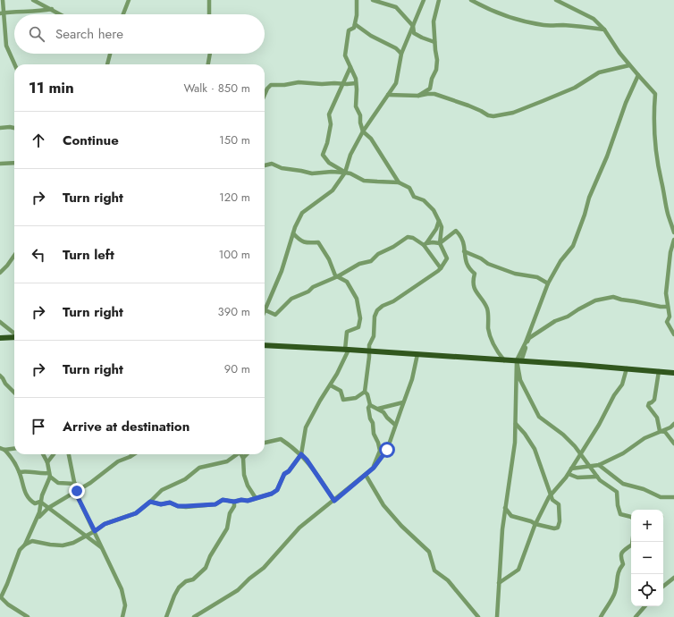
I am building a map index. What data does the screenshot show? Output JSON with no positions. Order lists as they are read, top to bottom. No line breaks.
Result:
{"page":{"search":"Search here","heading":["11 min","Walk · 850 m"],"list":[["Continue","150 m"],["Turn right","120 m"],["Turn left","100 m"],["Turn right","390 m"],["Turn right","90 m"],"Arrive at destination"],"map_buttons":["+","−"]}}
